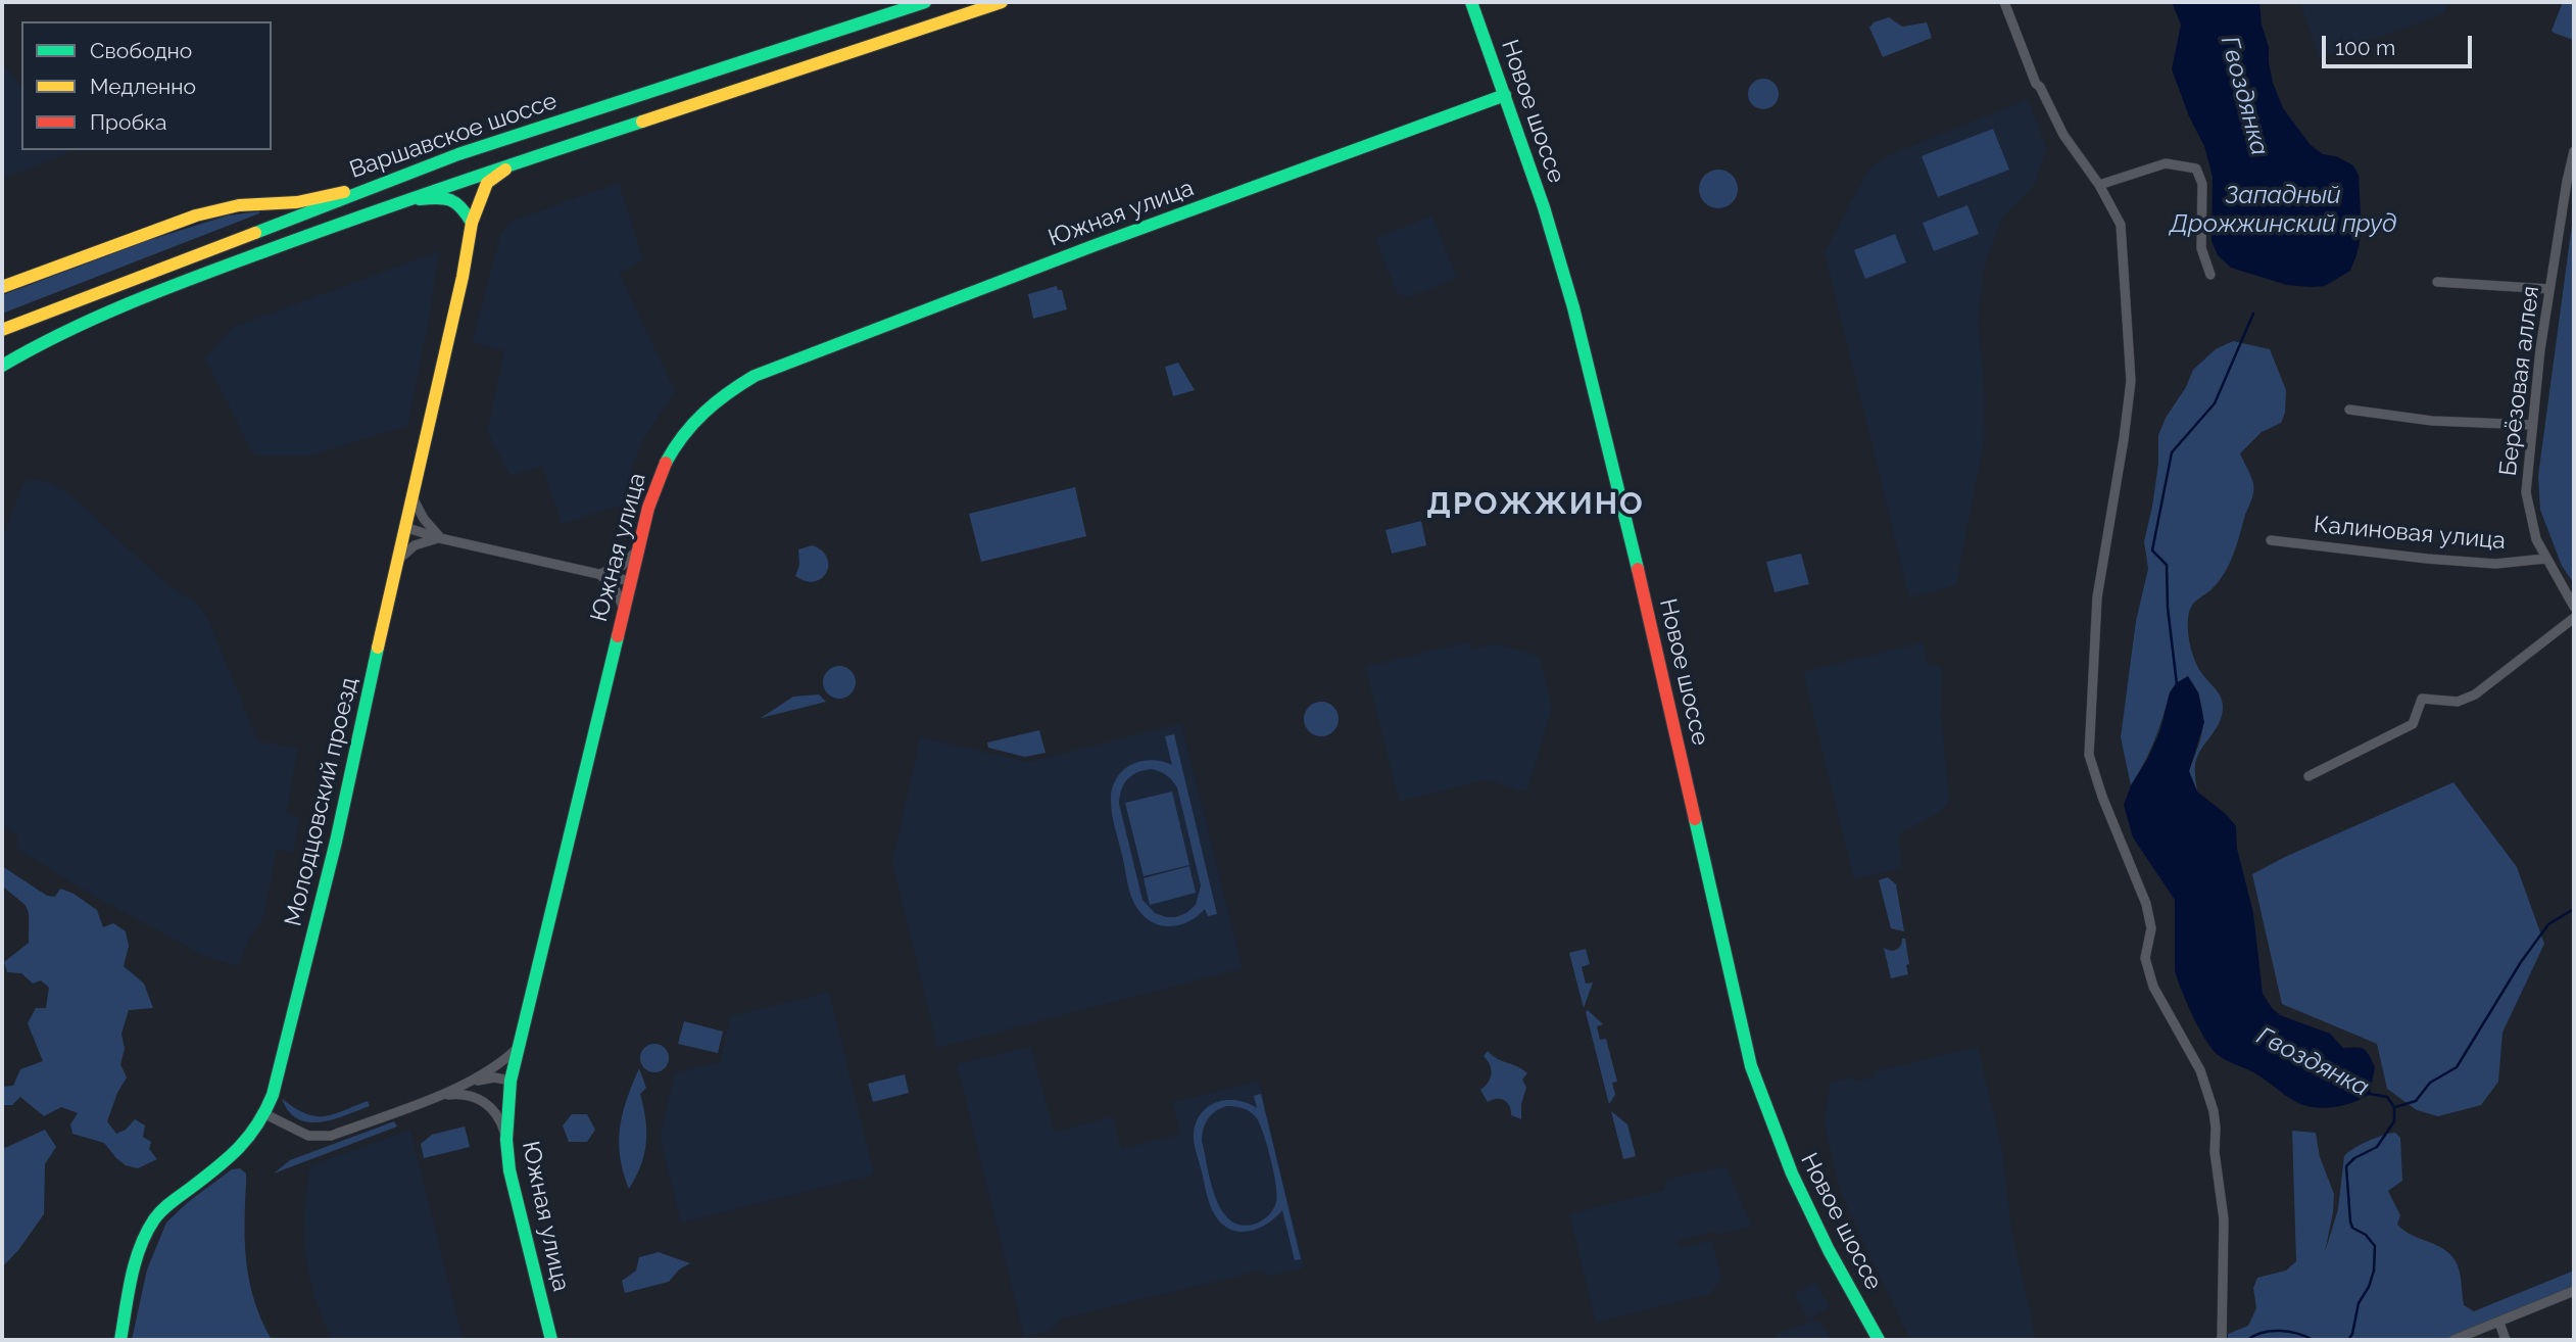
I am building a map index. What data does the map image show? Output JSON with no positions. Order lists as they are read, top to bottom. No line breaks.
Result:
{"streets":{"street":["Новое шоссе","Варшавское шоссе","Южная улица","Берёзовая аллея","Калиновая улица","Молодцовский проезд"]},"crossings":[["Новое шоссе","Южная улица"],["Варшавское шоссе","Молодцовский проезд"],["Берёзовая аллея","Калиновая улица"]],"districts":["ДРОЖЖИНО"],"water":["Гвоздянка","Западный Дрожжинский пруд"],"legend":["Свободно","Медленно","Пробка"],"scale_bar":"100 m"}
